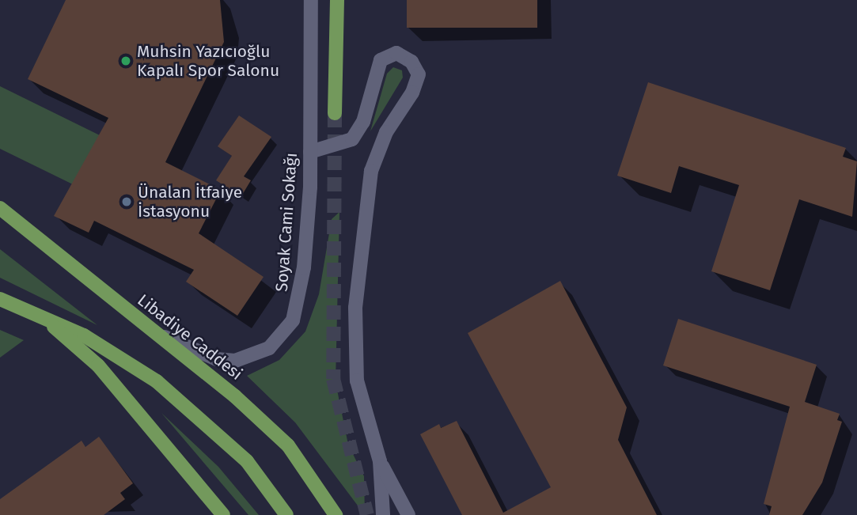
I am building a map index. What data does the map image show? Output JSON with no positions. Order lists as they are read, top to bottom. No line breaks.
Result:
{"streets":{"main road":["Libadiye Caddesi"],"street":["Soyak Cami Sokağı"]},"crossings":[["Soyak Cami Sokağı","Libadiye Caddesi"]],"places":["Muhsin Yazıcıoğlu Kapalı Spor Salonu","Ünalan İtfaiye İstasyonu"]}
